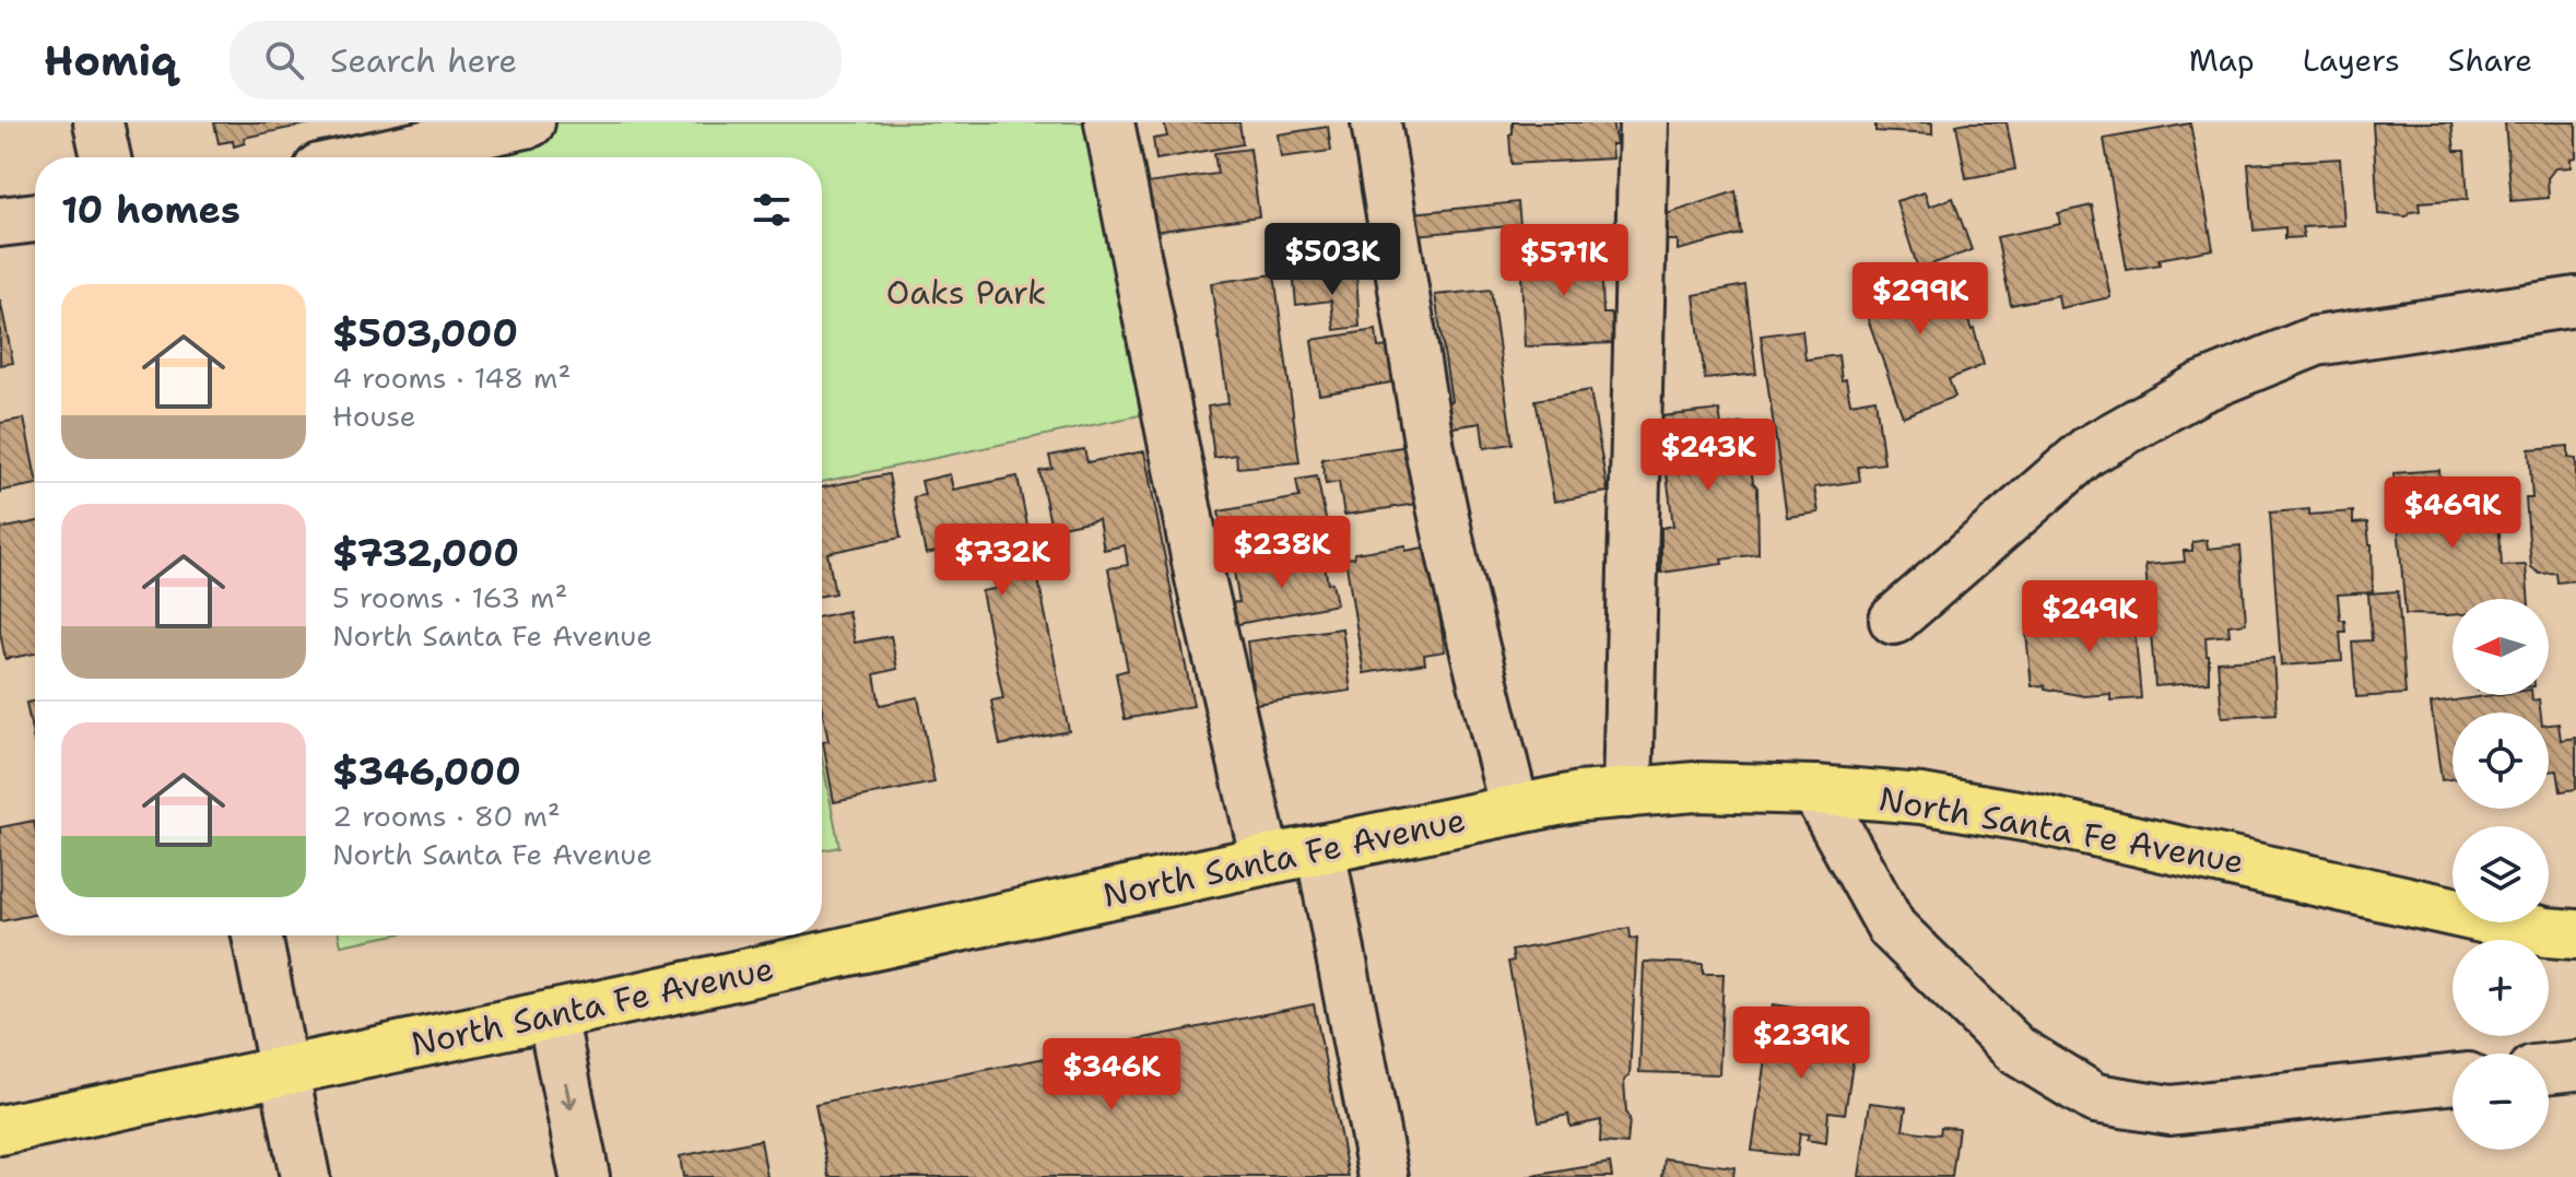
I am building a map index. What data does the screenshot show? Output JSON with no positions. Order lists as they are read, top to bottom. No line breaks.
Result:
{"streets":{"main road":["North Santa Fe Avenue"]},"parks":["Oaks Park"],"north":"left","page":{"header":"Homiq","search":"Search here","nav":["Map","Layers","Share"],"heading":"10 homes","price":["$503K","$571K","$299K","$243K","$469K","$238K","$732K","$249K","$239K","$346K"],"list":[{"name":"$503,000","note":"4 rooms · 148 m² · House"},{"name":"$732,000","note":"5 rooms · 163 m² · North Santa Fe Avenue"},{"name":"$346,000","note":"2 rooms · 80 m² · North Santa Fe Avenue"}],"map_buttons":["+","−"]}}
